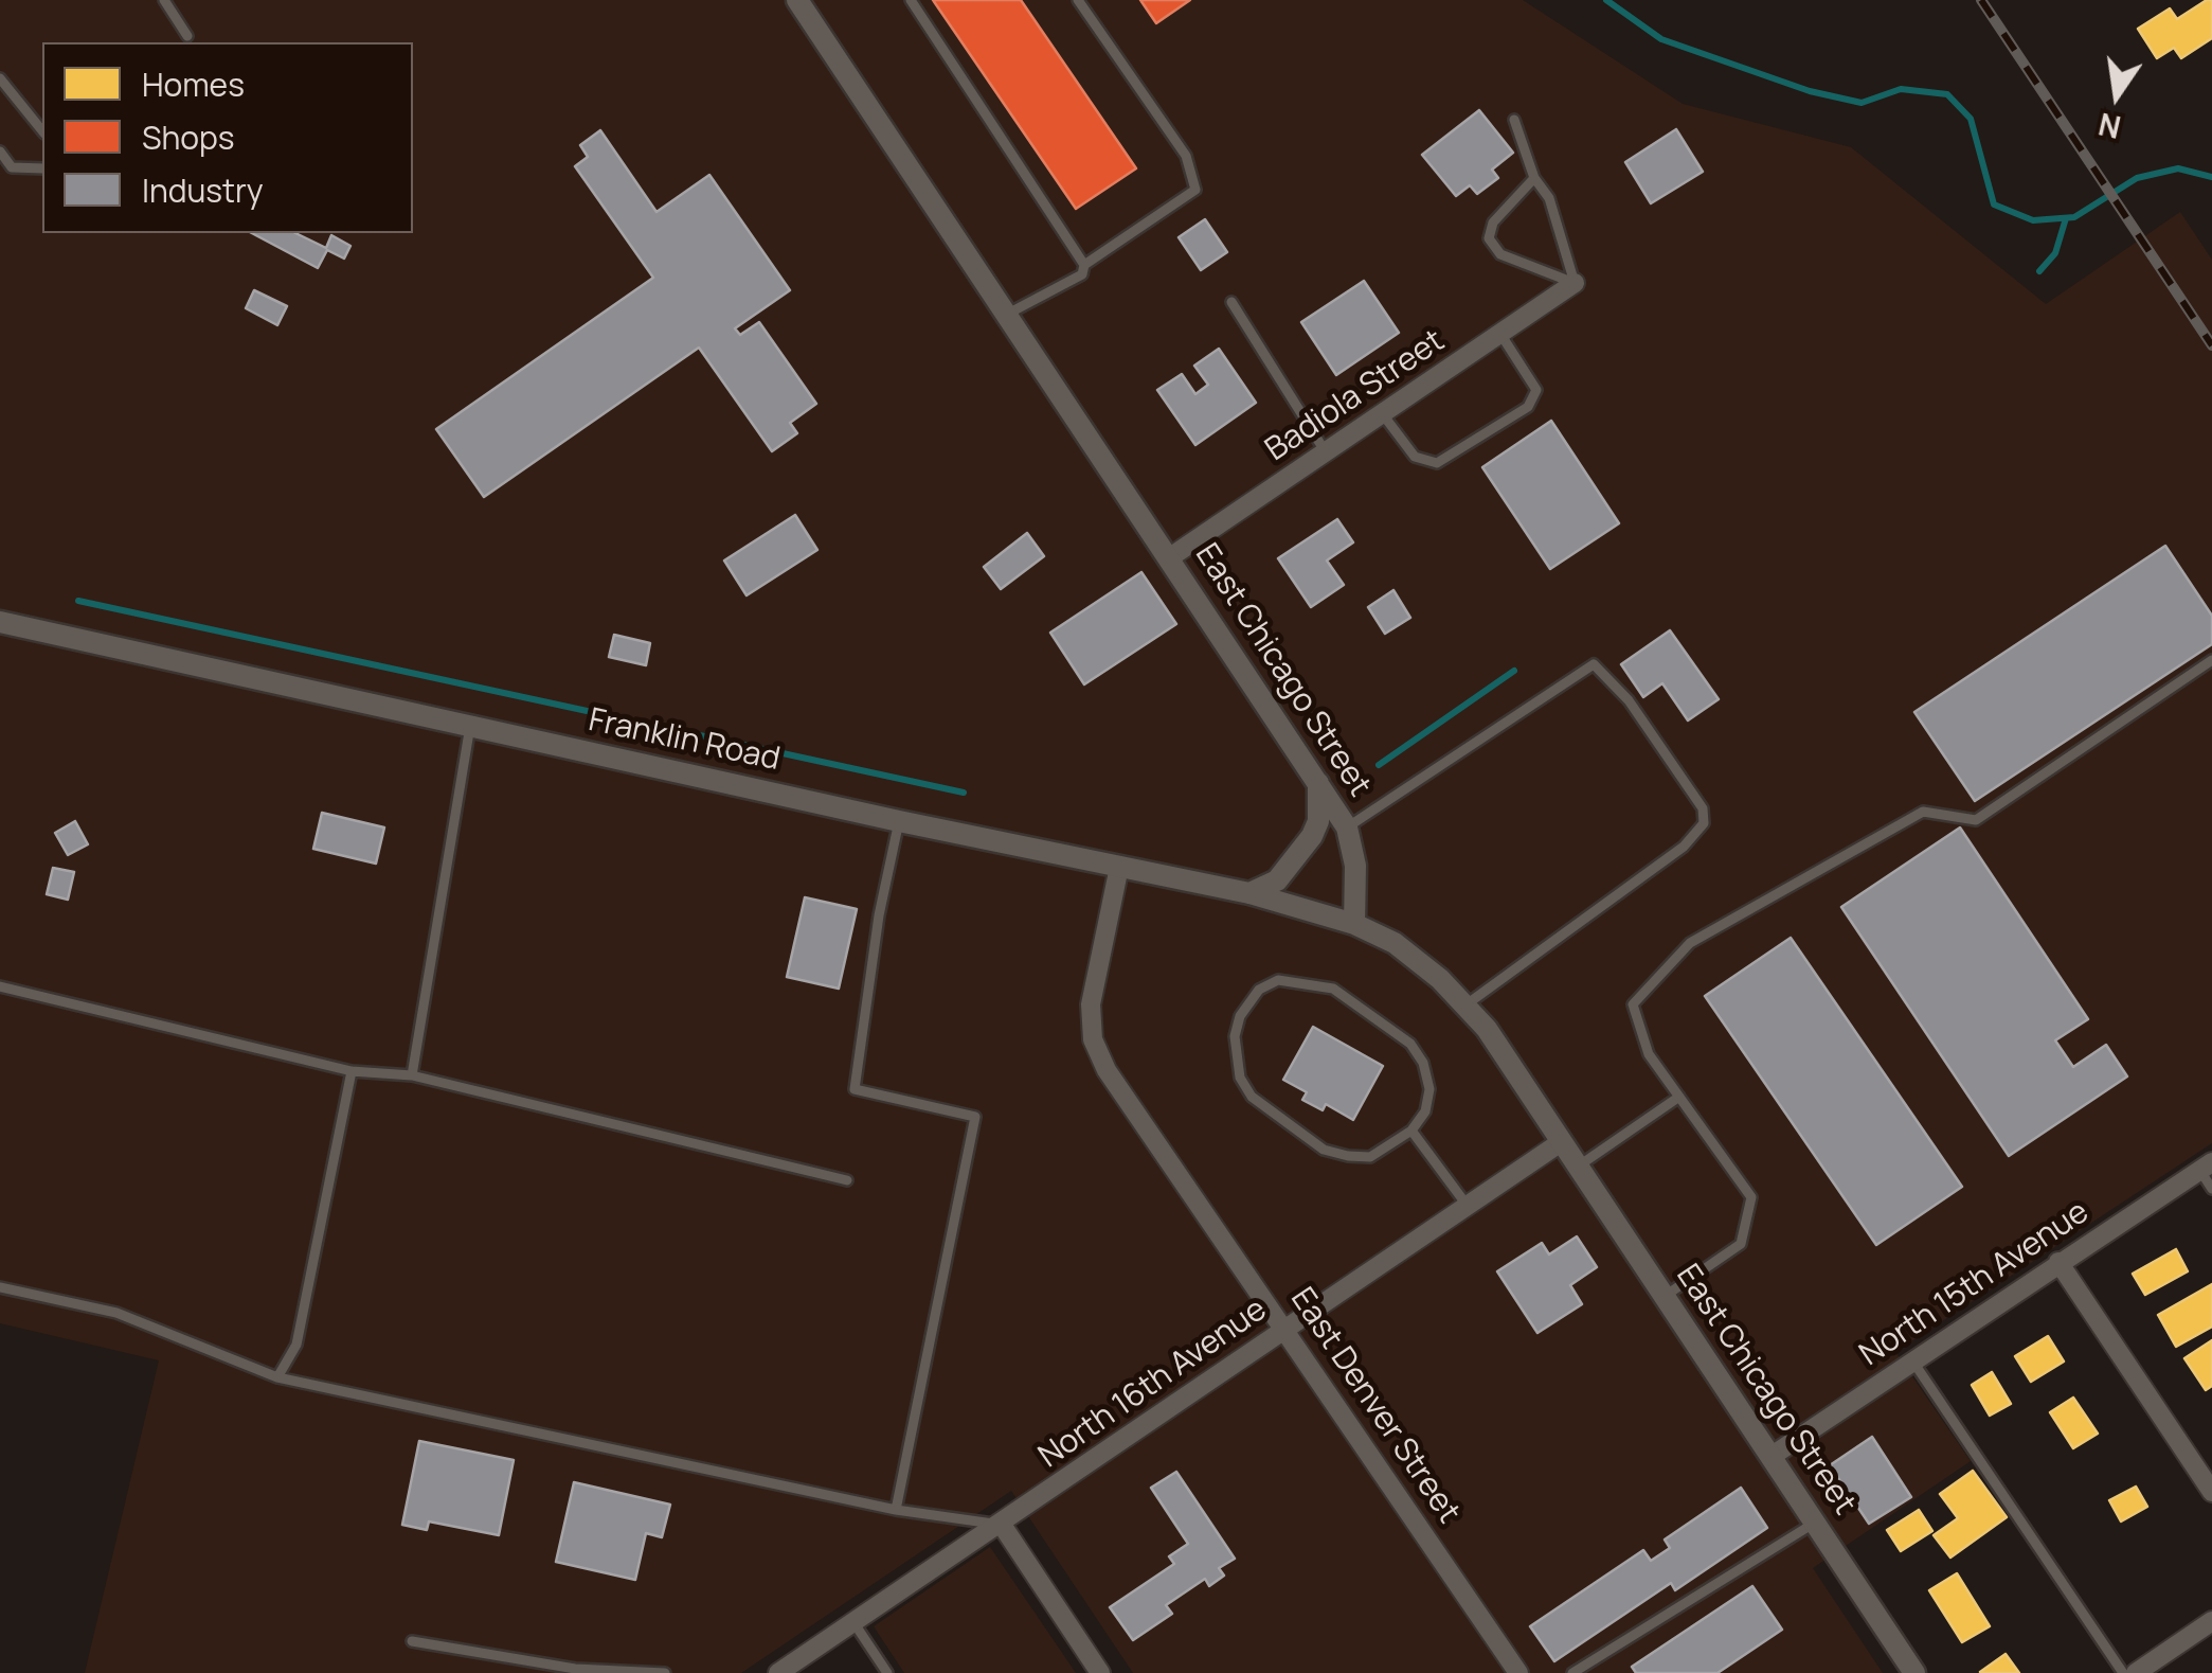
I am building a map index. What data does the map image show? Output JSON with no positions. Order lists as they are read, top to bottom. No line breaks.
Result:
{"streets":{"street":["Badiola Street","East Chicago Street","Franklin Road","North 15th Avenue","North 16th Avenue","East Denver Street"]},"crossings":[["Badiola Street","East Chicago Street"],["East Chicago Street","Franklin Road"],["East Chicago Street","North 15th Avenue"],["East Chicago Street","North 16th Avenue"],["Franklin Road","East Denver Street"],["North 16th Avenue","East Denver Street"]],"legend":["Homes","Shops","Industry"],"north":"bottom"}
